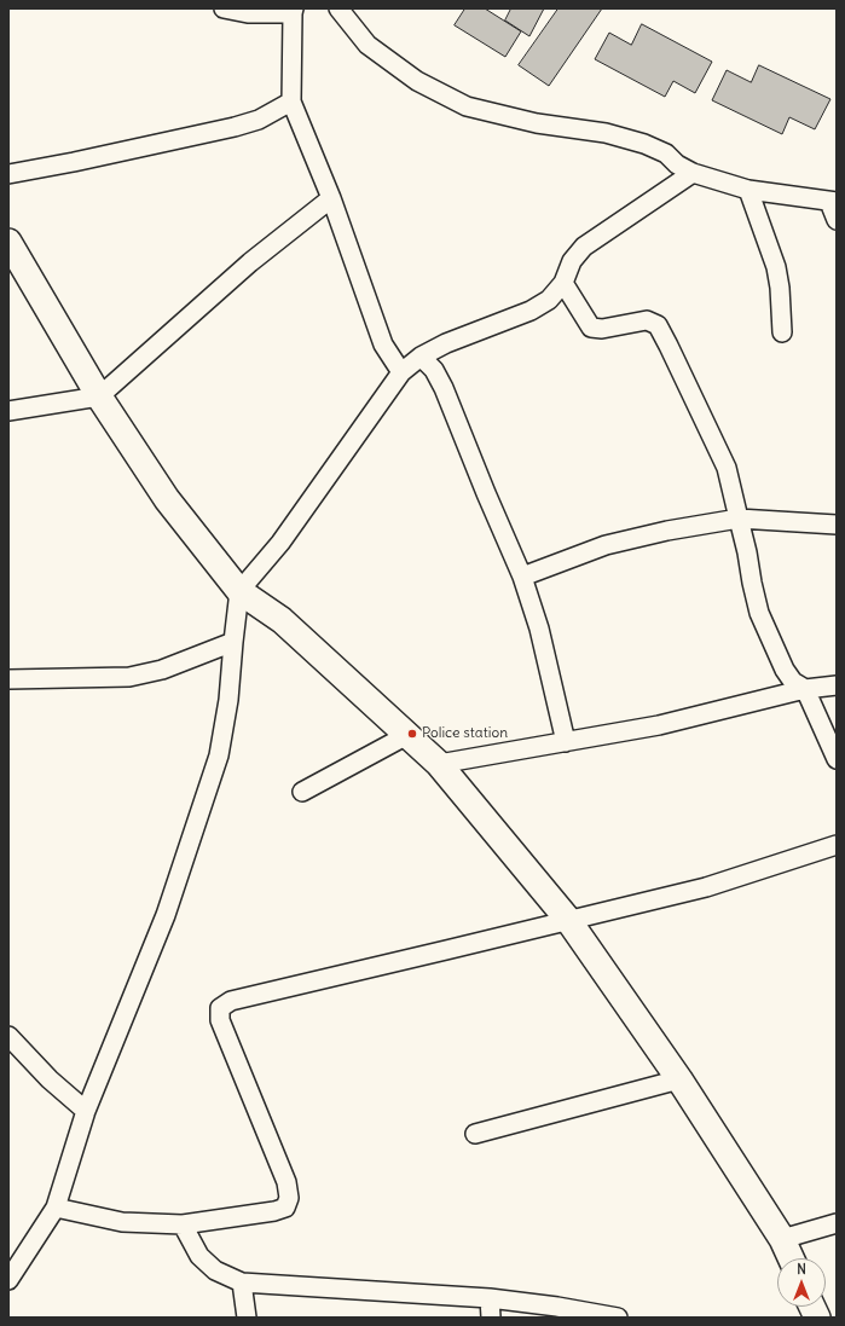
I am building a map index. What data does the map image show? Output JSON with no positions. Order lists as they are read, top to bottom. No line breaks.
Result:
{"places":["Police station"],"north":"top"}
